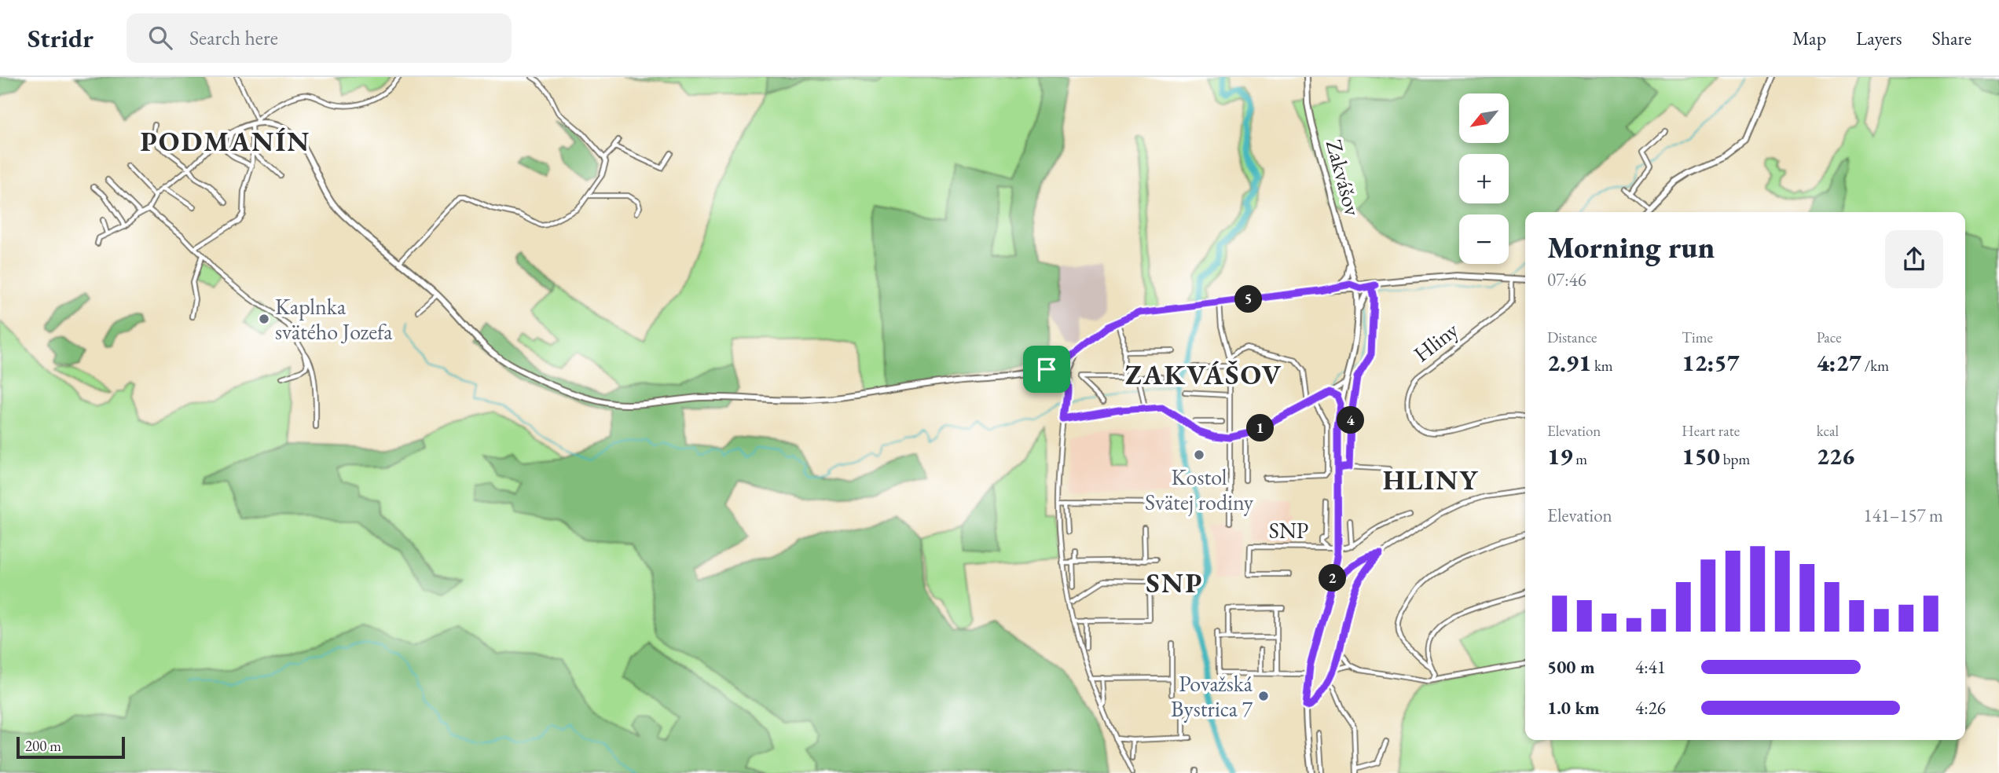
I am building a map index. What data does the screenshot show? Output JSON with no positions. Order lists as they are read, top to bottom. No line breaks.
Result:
{"streets":{"street":["Zakvášov","Hliny","SNP"]},"districts":["PODMANÍN","ZAKVÁŠOV","HLINY","SNP"],"places":["Kaplnka svätého Jozefa","Kostol Svätej rodiny","Považská Bystrica 7"],"scale_bar":"200 m","north":"bottom left","page":{"header":"Stridr","search":"Search here","nav":["Map","Layers","Share"],"map_buttons":["+","−"],"heading":["Morning run","07:46"],"pins":["5","4","1","2"],"stats":[["Distance","2.91 km"],["Time","12:57"],["Pace","4:27 /km"],["Elevation","19 m"],["Heart rate","150 bpm"],["kcal","226"]],"chart":["Elevation","141–157 m"],"list":[{"name":"500 m","note":"4:41"},{"name":"1.0 km","note":"4:26"}],"scale":"200 m"}}
